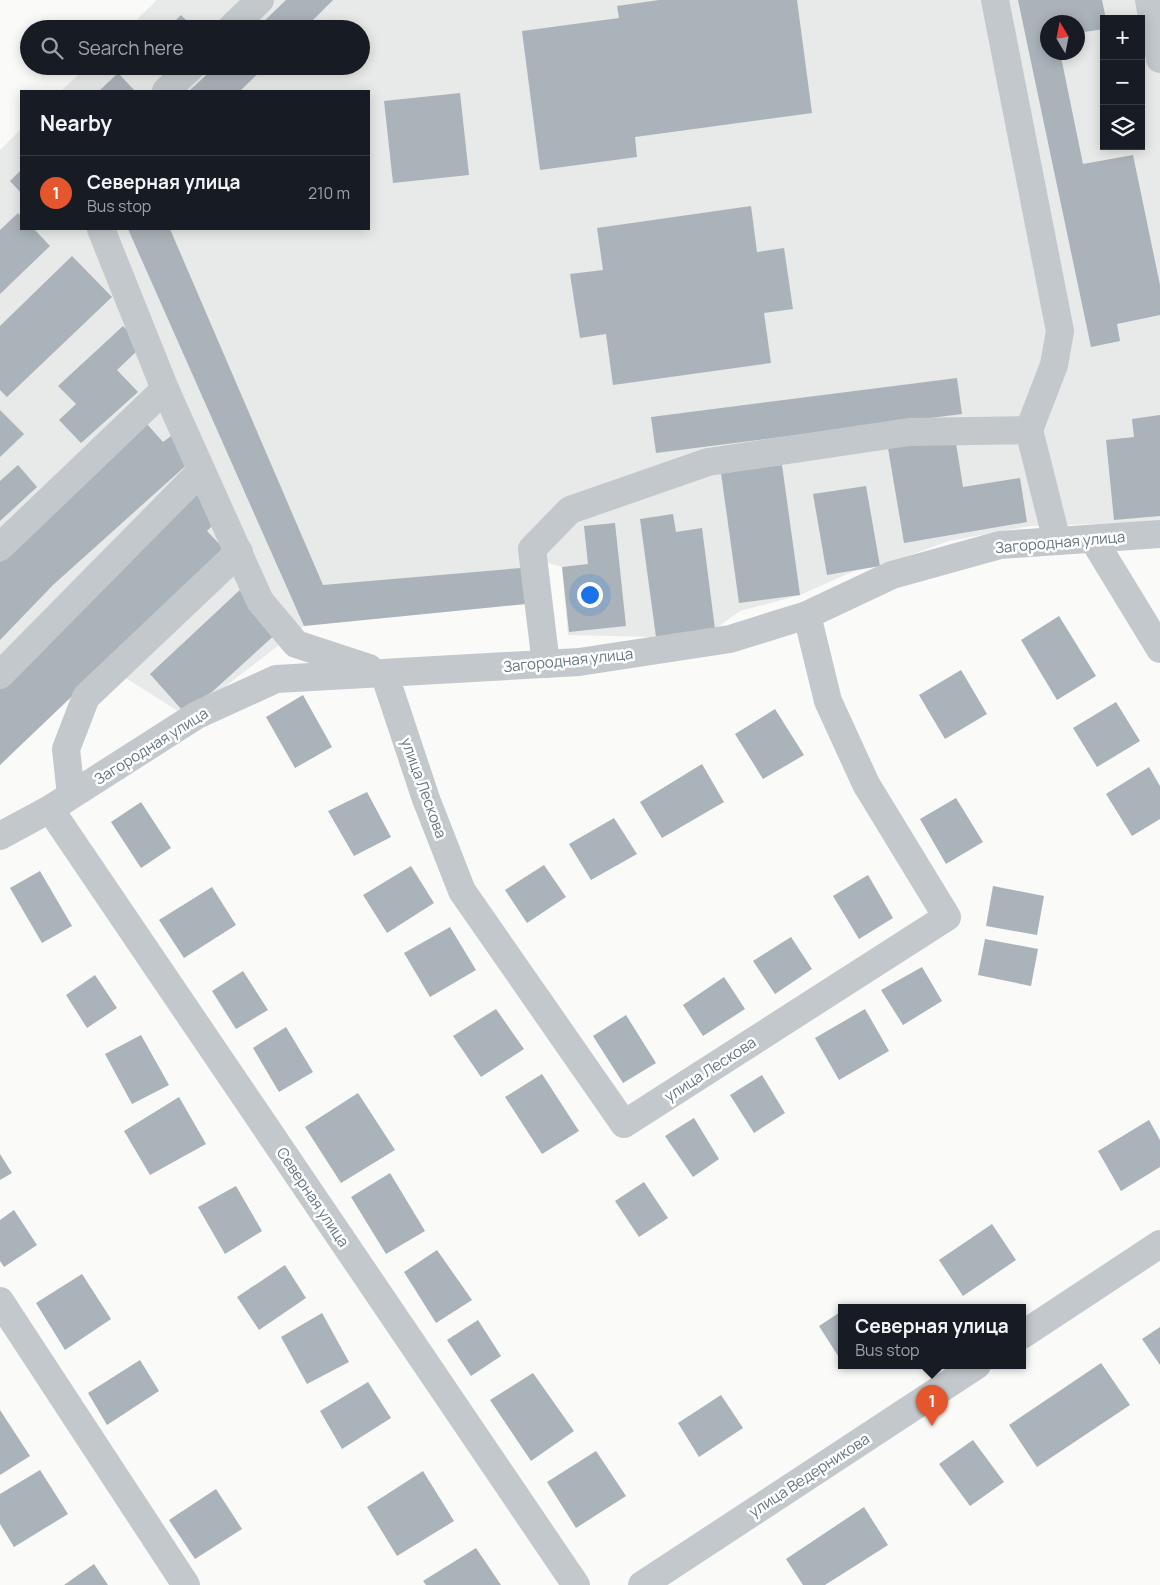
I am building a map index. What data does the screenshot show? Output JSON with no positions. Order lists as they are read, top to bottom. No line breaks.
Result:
{"streets":{"street":["Загородная улица","улица Лескова","Северная улица","улица Ведерникова"]},"crossings":[["Загородная улица","улица Лескова"],["Загородная улица","Северная улица"]],"north":"top","page":{"map_buttons":["+","−"],"search":"Search here","heading":"Nearby","list":[{"mark":"1","name":"Северная улица","note":"Bus stop","value":"210 m"}],"popup":["Северная улица","Bus stop"],"pins":"1"}}
